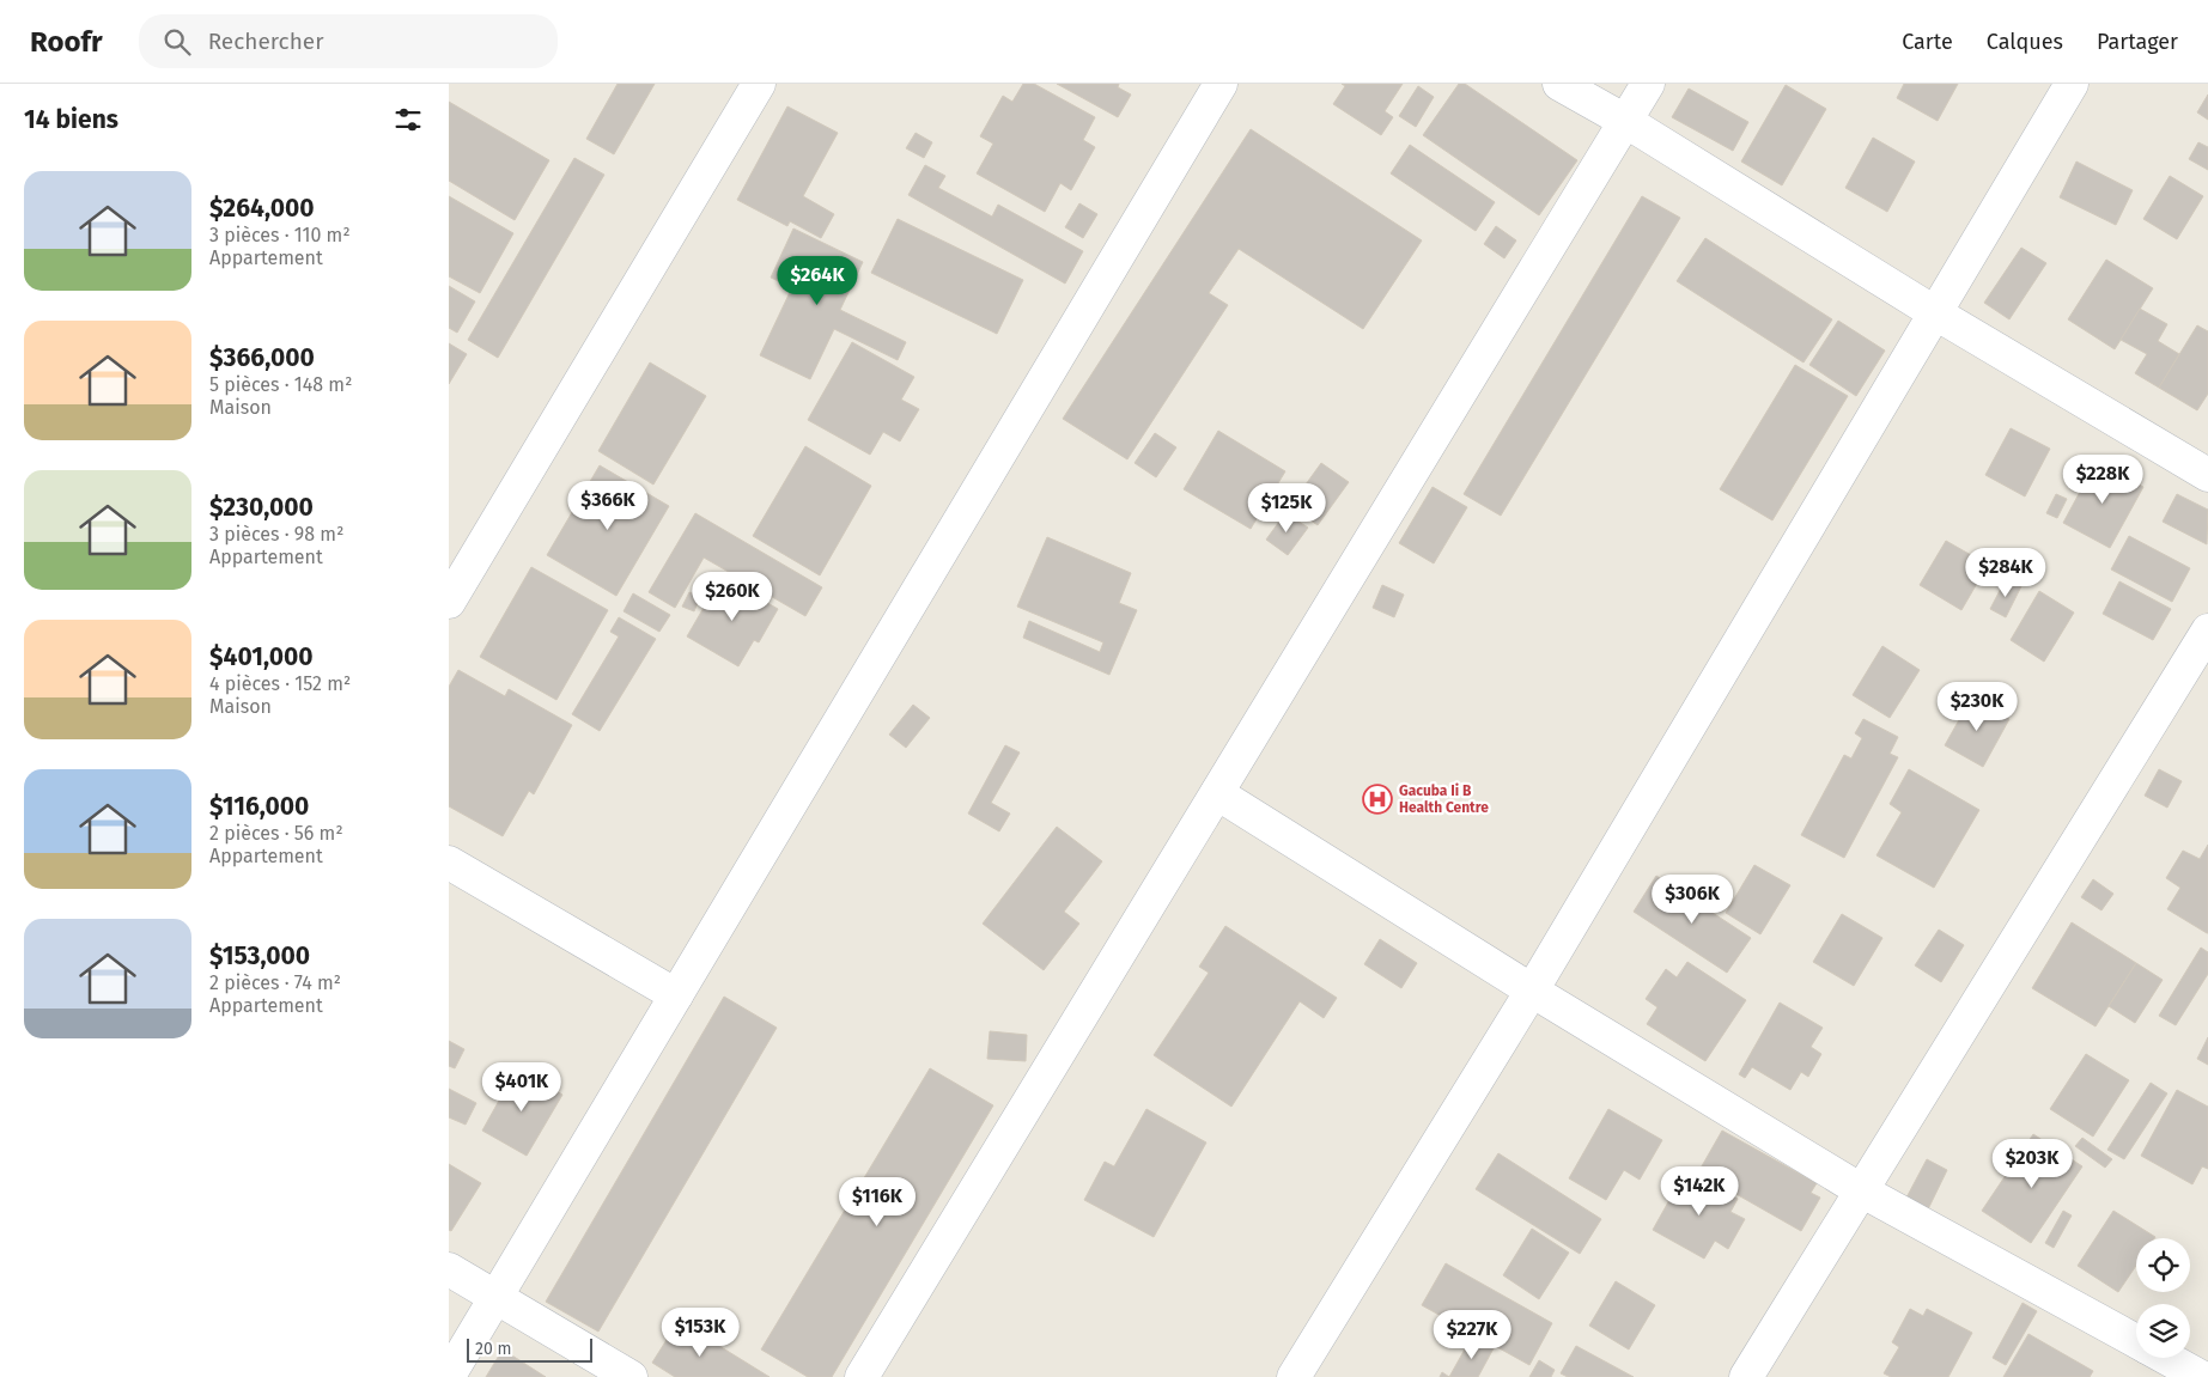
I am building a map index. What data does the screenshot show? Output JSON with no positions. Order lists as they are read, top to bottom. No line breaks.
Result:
{"places":{"hospital":["Gacuba Ii B Health Centre"]},"scale_bar":"20 m","page":{"header":"Roofr","search":"Rechercher","nav":["Carte","Calques","Partager"],"heading":"14 biens","list":[{"name":"$264,000","note":"3 pièces · 110 m² · Appartement"},{"name":"$366,000","note":"5 pièces · 148 m² · Maison"},{"name":"$230,000","note":"3 pièces · 98 m² · Appartement"},{"name":"$401,000","note":"4 pièces · 152 m² · Maison"},{"name":"$116,000","note":"2 pièces · 56 m² · Appartement"},{"name":"$153,000","note":"2 pièces · 74 m² · Appartement"}],"price":["$264K","$228K","$366K","$125K","$284K","$260K","$230K","$306K","$401K","$203K","$142K","$116K","$153K","$227K"],"scale":"20 m"}}
